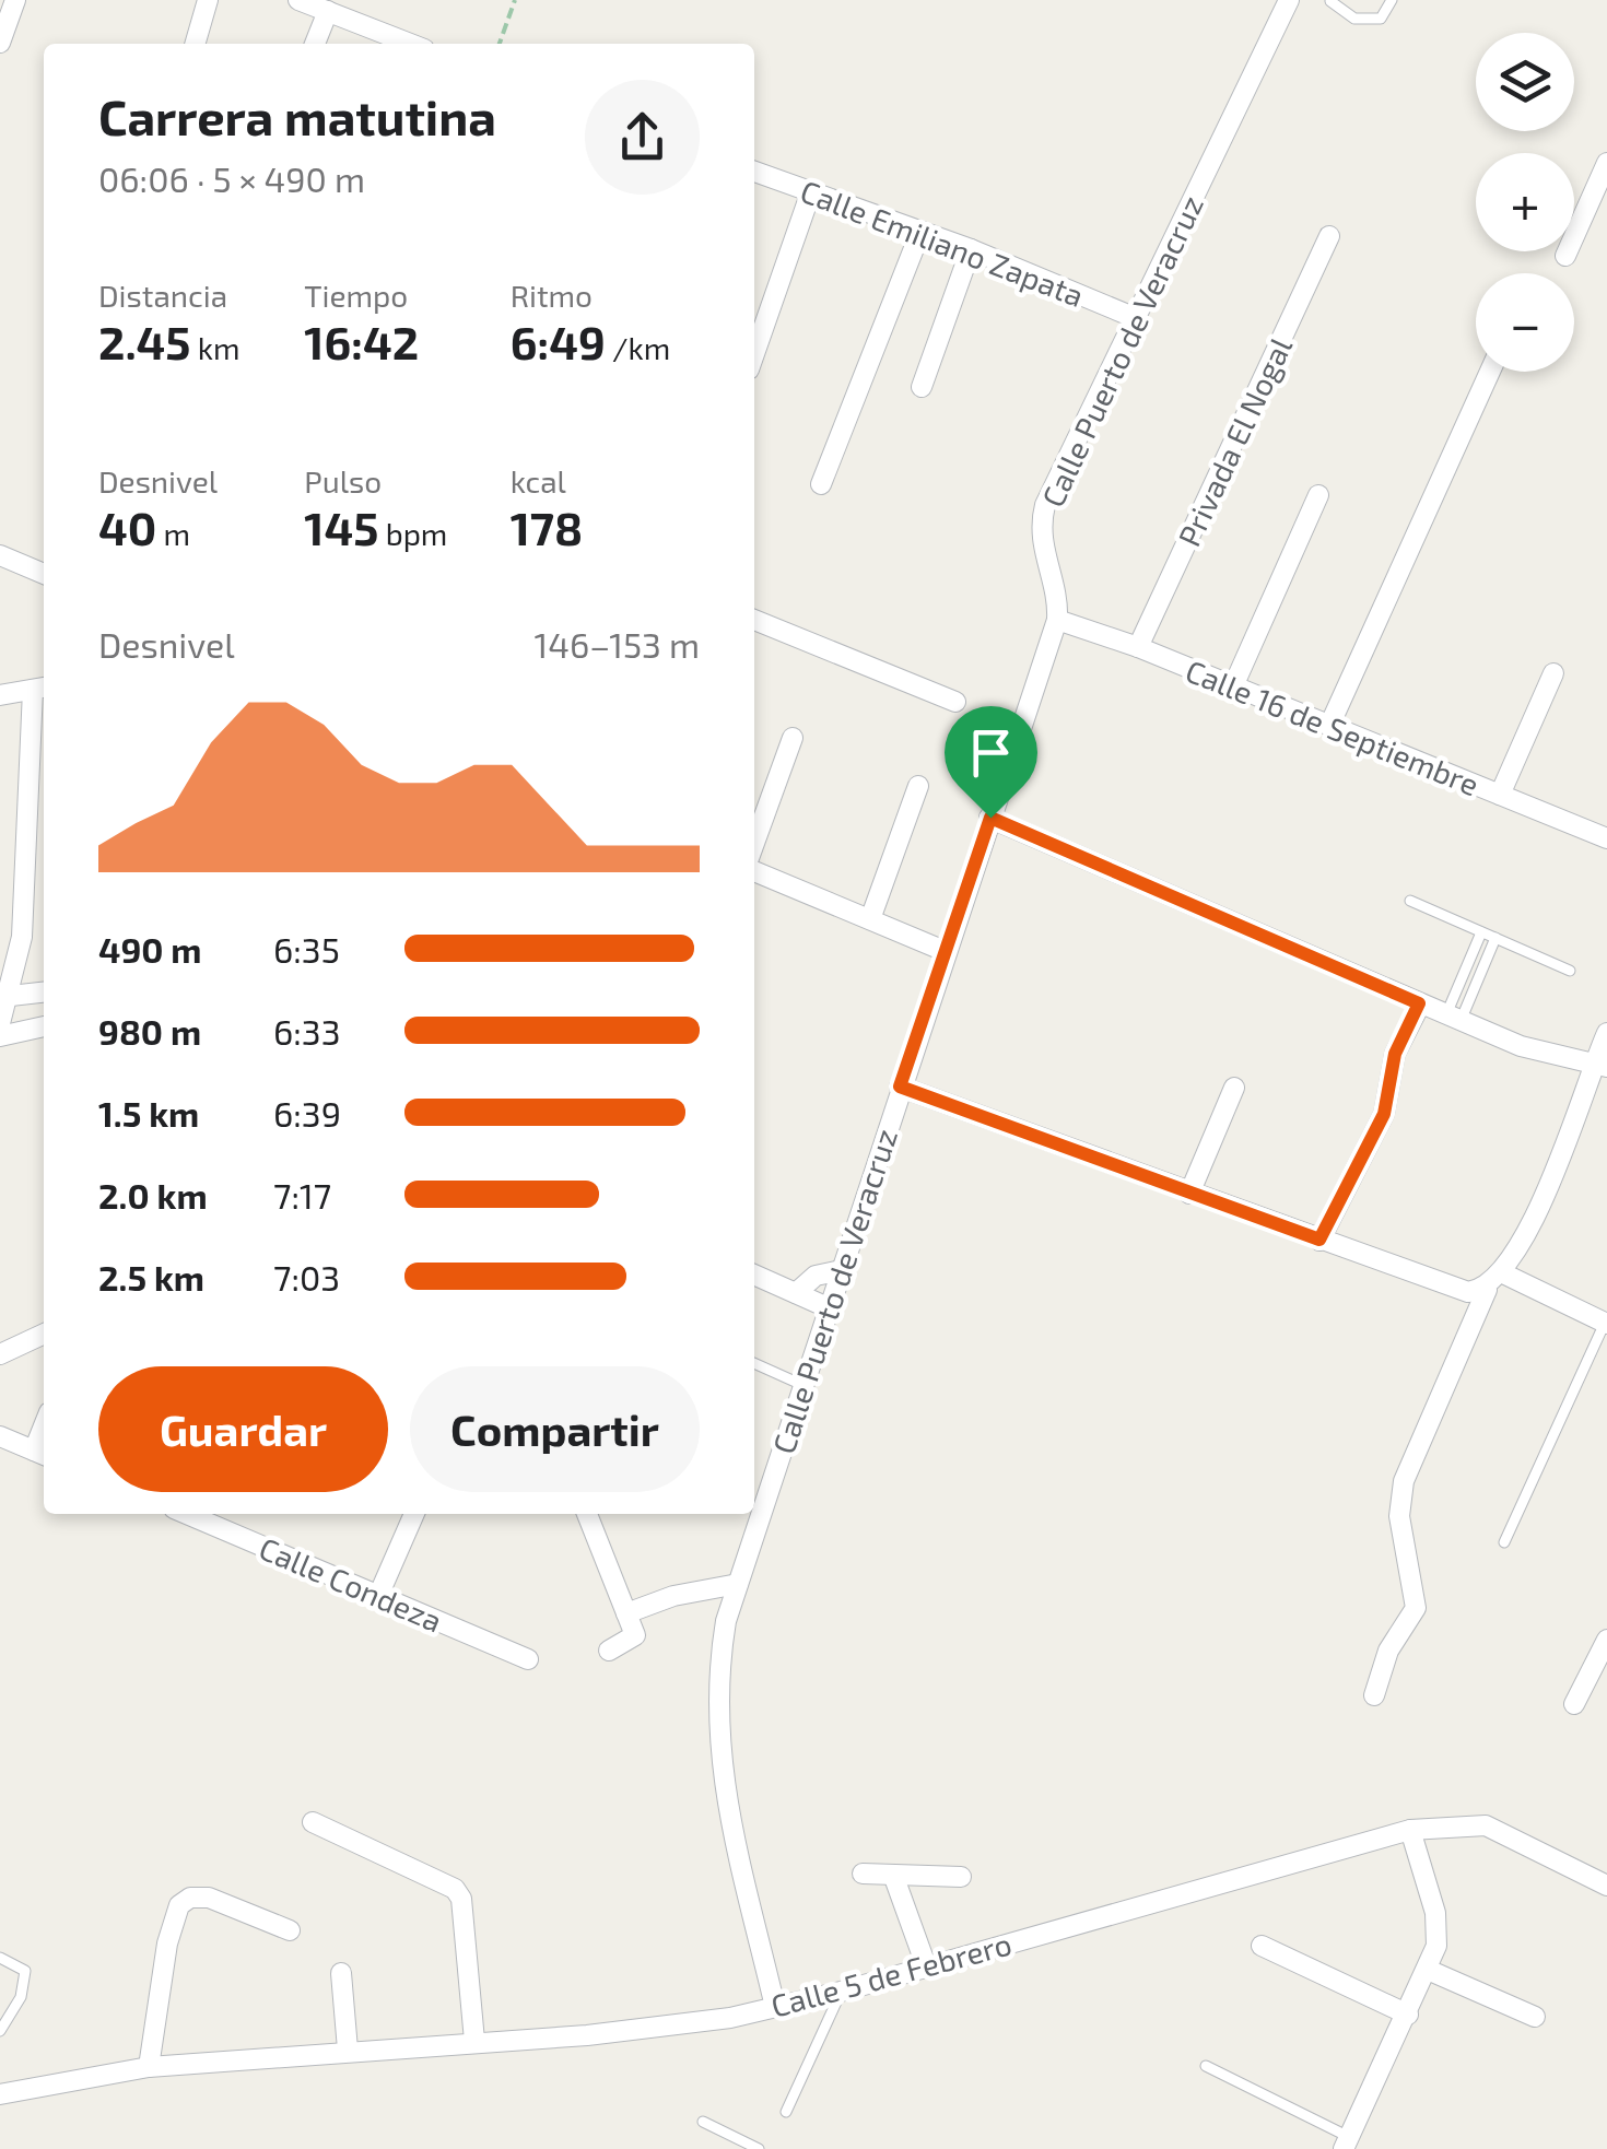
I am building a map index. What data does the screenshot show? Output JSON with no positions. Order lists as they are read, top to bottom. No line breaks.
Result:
{"streets":{"street":["Calle Emiliano Zapata","Calle Puerto de Veracruz","Privada El Nogal","Calle 16 de Septiembre","Calle Condeza","Calle 5 de Febrero"]},"crossings":[["Calle Emiliano Zapata","Calle Puerto de Veracruz"],["Calle Puerto de Veracruz","Calle 16 de Septiembre"],["Calle Puerto de Veracruz","Calle 5 de Febrero"],["Privada El Nogal","Calle 16 de Septiembre"]],"page":{"map_buttons":["+","−"],"heading":["Carrera matutina","06:06 · 5 × 490 m"],"stats":[["Distancia","2.45 km"],["Tiempo","16:42"],["Ritmo","6:49 /km"],["Desnivel","40 m"],["Pulso","145 bpm"],["kcal","178"]],"chart":["Desnivel","146–153 m"],"list":[{"name":"490 m","note":"6:35"},{"name":"980 m","note":"6:33"},{"name":"1.5 km","note":"6:39"},{"name":"2.0 km","note":"7:17"},{"name":"2.5 km","note":"7:03"}],"buttons":["Guardar","Compartir"]}}
